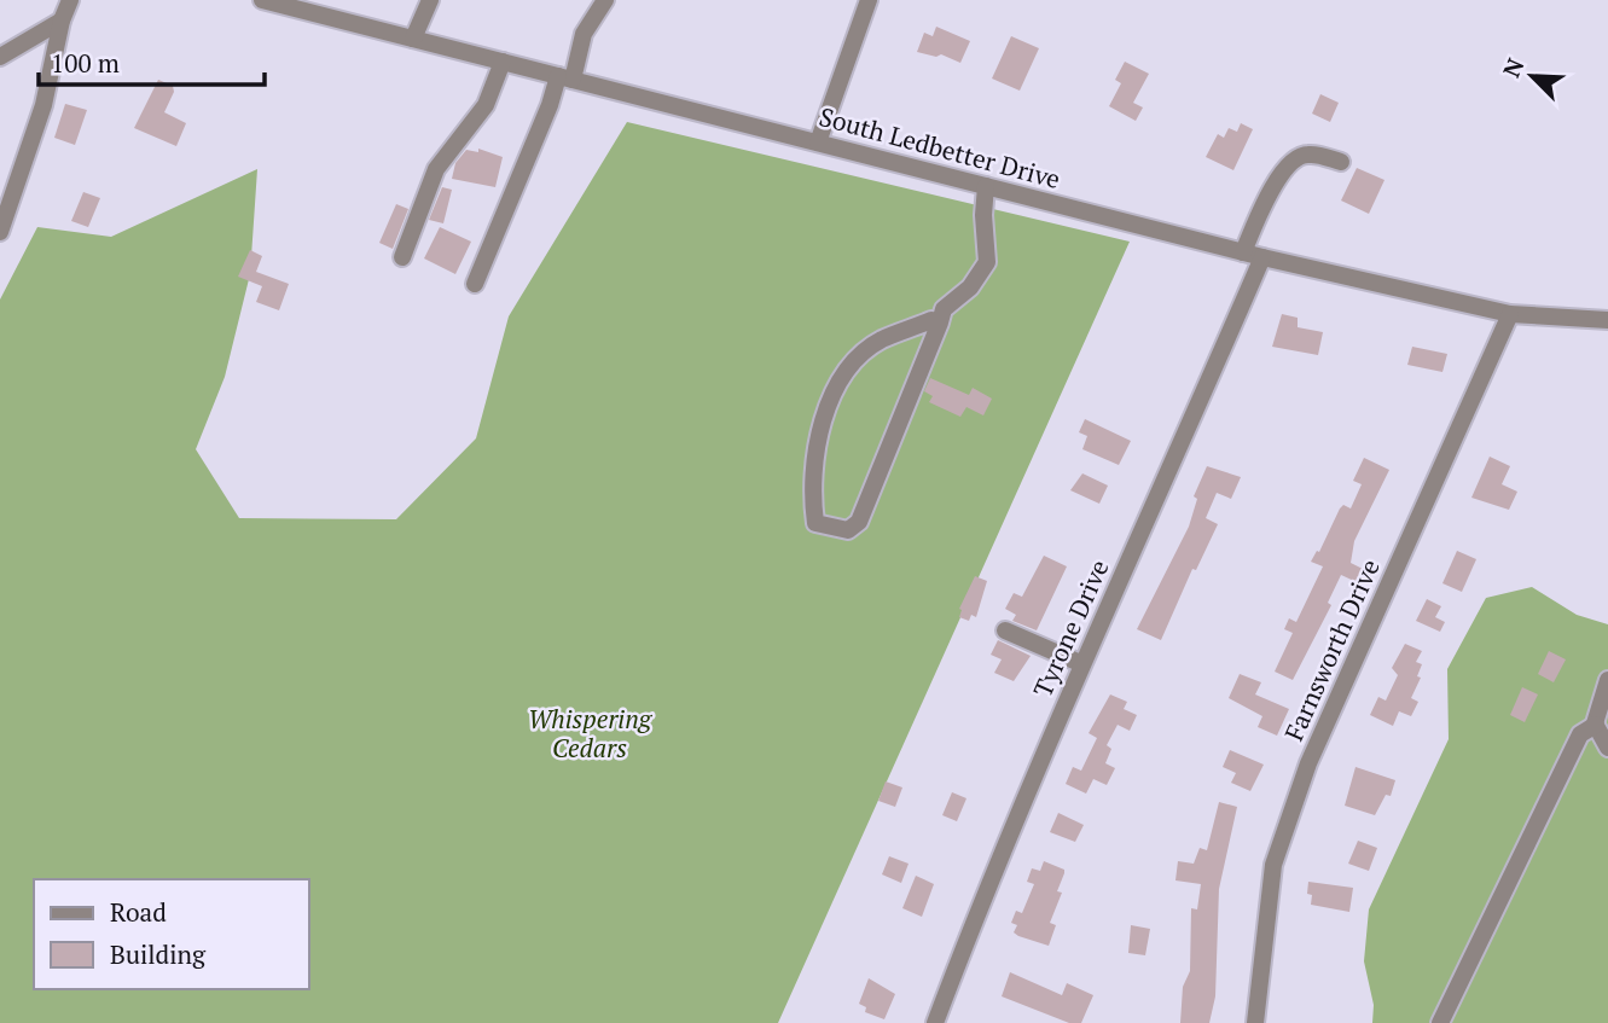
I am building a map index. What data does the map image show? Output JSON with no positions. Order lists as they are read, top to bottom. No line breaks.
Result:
{"streets":{"street":["South Ledbetter Drive","Tyrone Drive","Farnsworth Drive"]},"crossings":[["South Ledbetter Drive","Tyrone Drive"],["South Ledbetter Drive","Farnsworth Drive"]],"parks":["Whispering Cedars"],"legend":["Road","Building"],"scale_bar":"100 m","north":"top left"}
